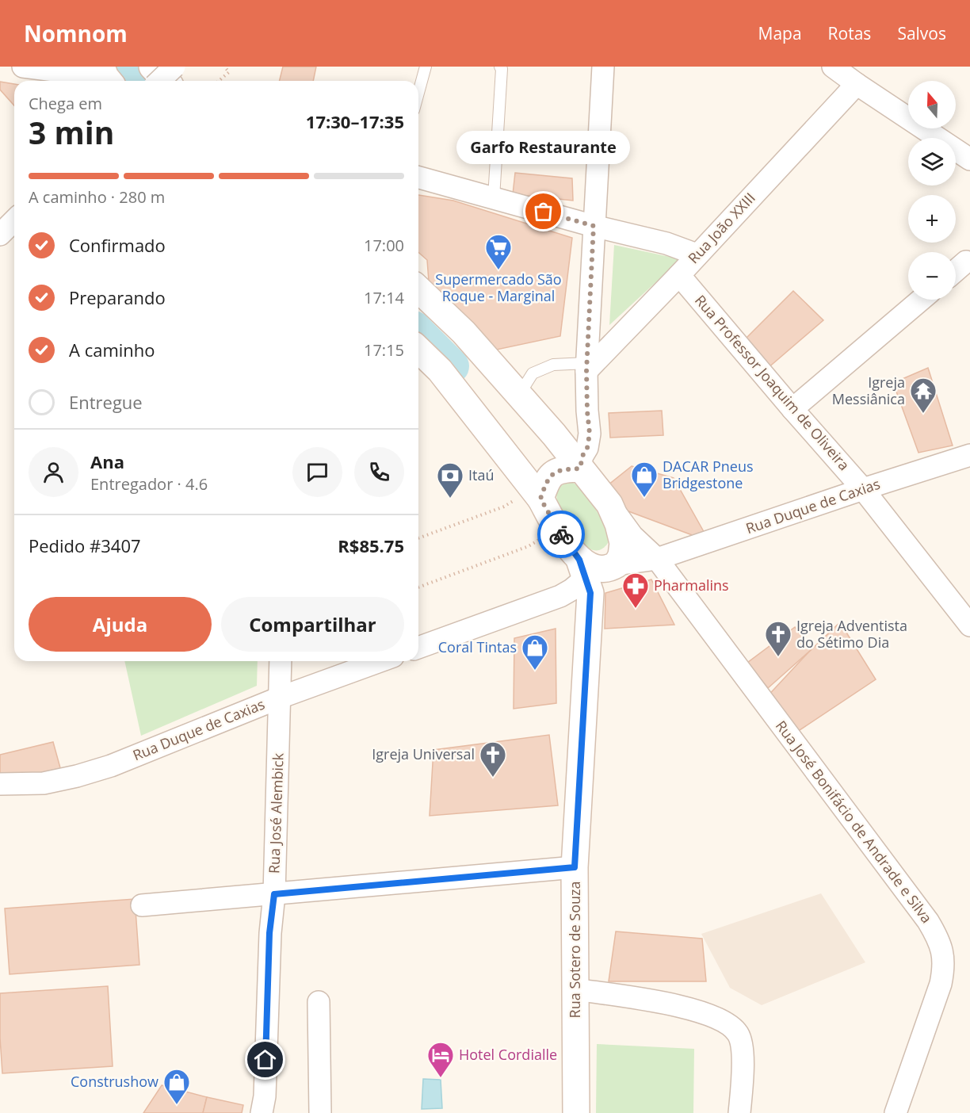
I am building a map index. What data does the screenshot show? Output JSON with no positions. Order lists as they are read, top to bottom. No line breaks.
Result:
{"streets":{"main road":["Rua Sotero de Souza"],"street":["Rua João XXIII","Rua Professor Joaquim de Oliveira","Rua Duque de Caxias","Rua José Alembick","Rua José Bonifácio de Andrade e Silva"]},"crossings":[["Rua João XXIII","Rua Professor Joaquim de Oliveira"],["Rua Professor Joaquim de Oliveira","Rua Duque de Caxias"],["Rua Duque de Caxias","Rua José Alembick"],["Rua Duque de Caxias","Rua José Bonifácio de Andrade e Silva"],["Rua Duque de Caxias","Rua Sotero de Souza"]],"places":{"other":["Garfo Restaurante"],"supermarket":["Supermercado São Roque - Marginal"],"temple":["Igreja Messiânica"],"shop":["DACAR Pneus Bridgestone","Coral Tintas","Construshow"],"bank":["Itaú"],"pharmacy":["Pharmalins"],"church":["Igreja Adventista do Sétimo Dia","Igreja Universal"],"hotel":["Hotel Cordialle"]},"north":"top","page":{"header":"Nomnom","nav":["Mapa","Rotas","Salvos"],"map_buttons":["+","−"],"heading":["3 min","Chega em","17:30–17:35"],"panel":["Ana","Entregador · 4.6","Pedido #3407","R$85.75"],"bubble":"Garfo Restaurante","bar":"A caminho · 280 m","list":[["Confirmado","17:00"],["Preparando","17:14"],["A caminho","17:15"],"Entregue"],"buttons":["Ajuda","Compartilhar"]}}
